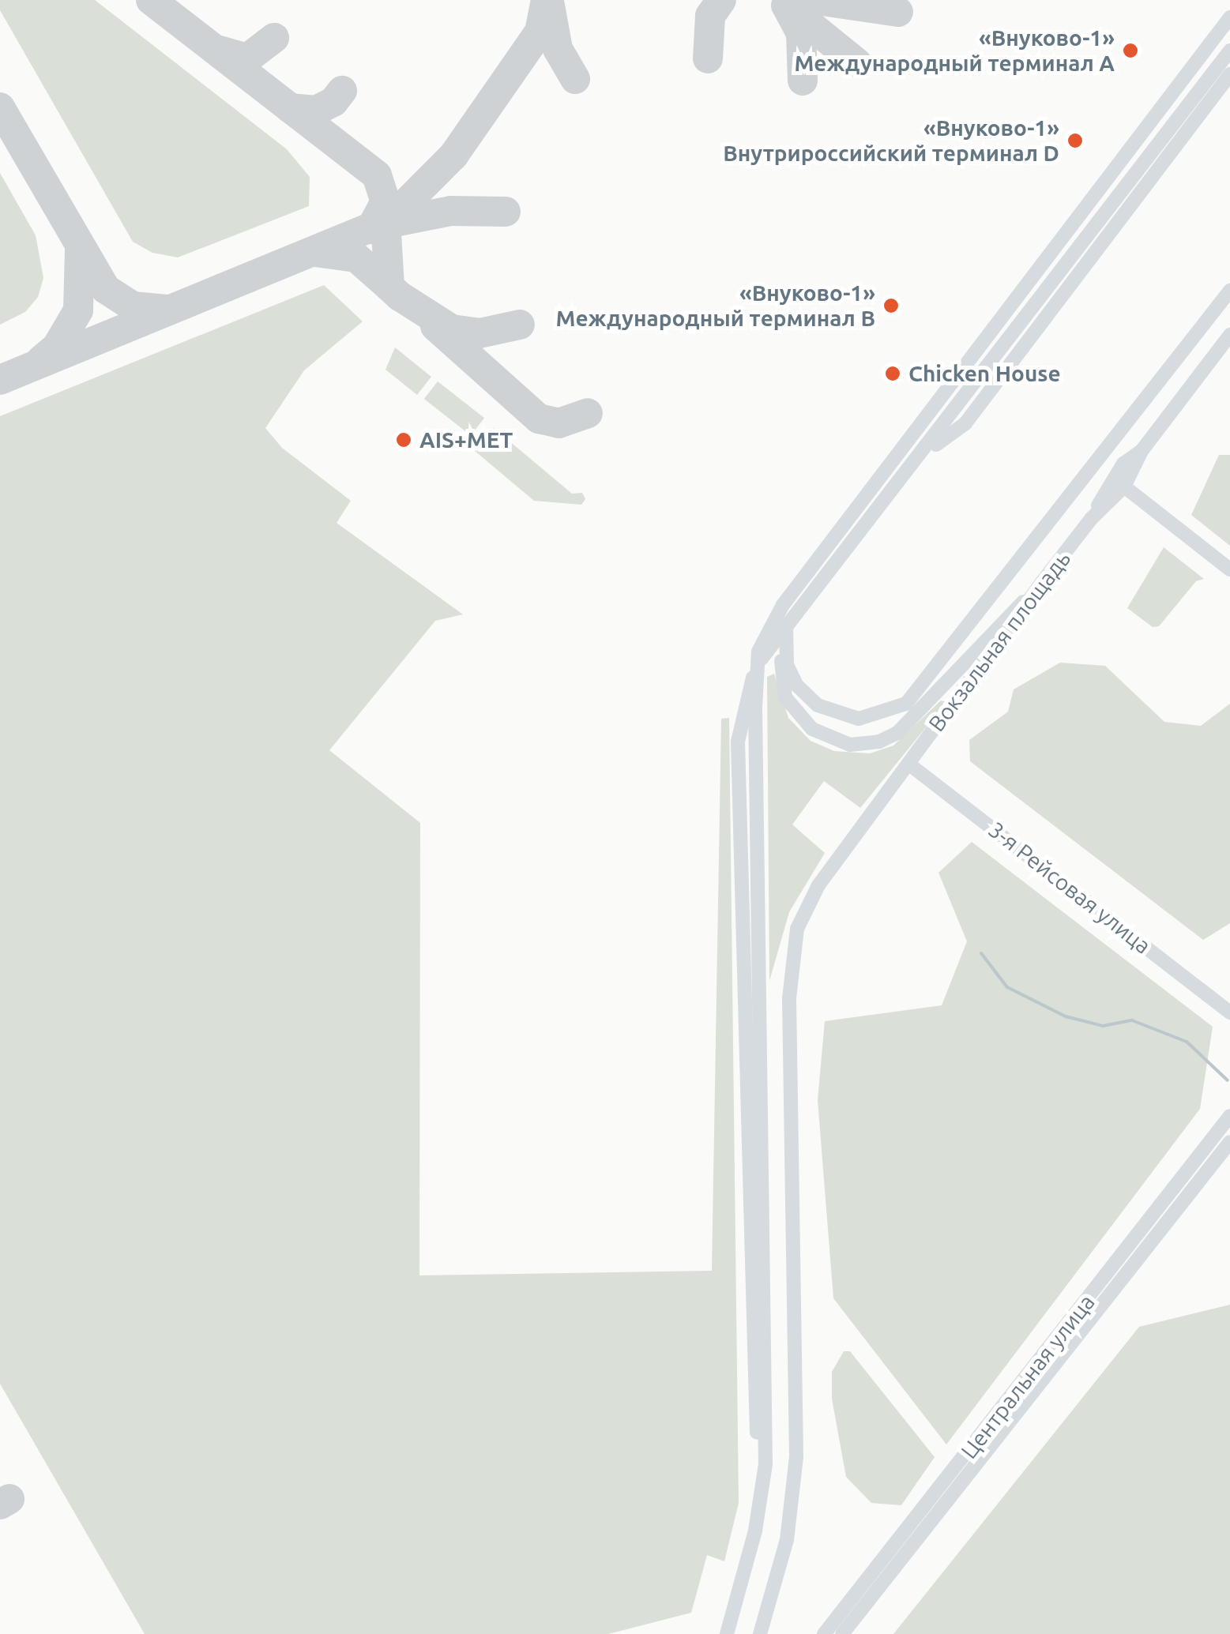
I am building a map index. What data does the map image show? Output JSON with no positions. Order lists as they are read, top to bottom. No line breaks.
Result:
{"streets":{"main road":["Вокзальная площадь","3-я Рейсовая улица","Центральная улица"]},"crossings":[["Вокзальная площадь","3-я Рейсовая улица"]],"places":["«Внуково-1» Международный терминал А","«Внуково-1» Внутрироссийский терминал D","«Внуково-1» Международный терминал B","Chicken House","AIS+MET"]}
